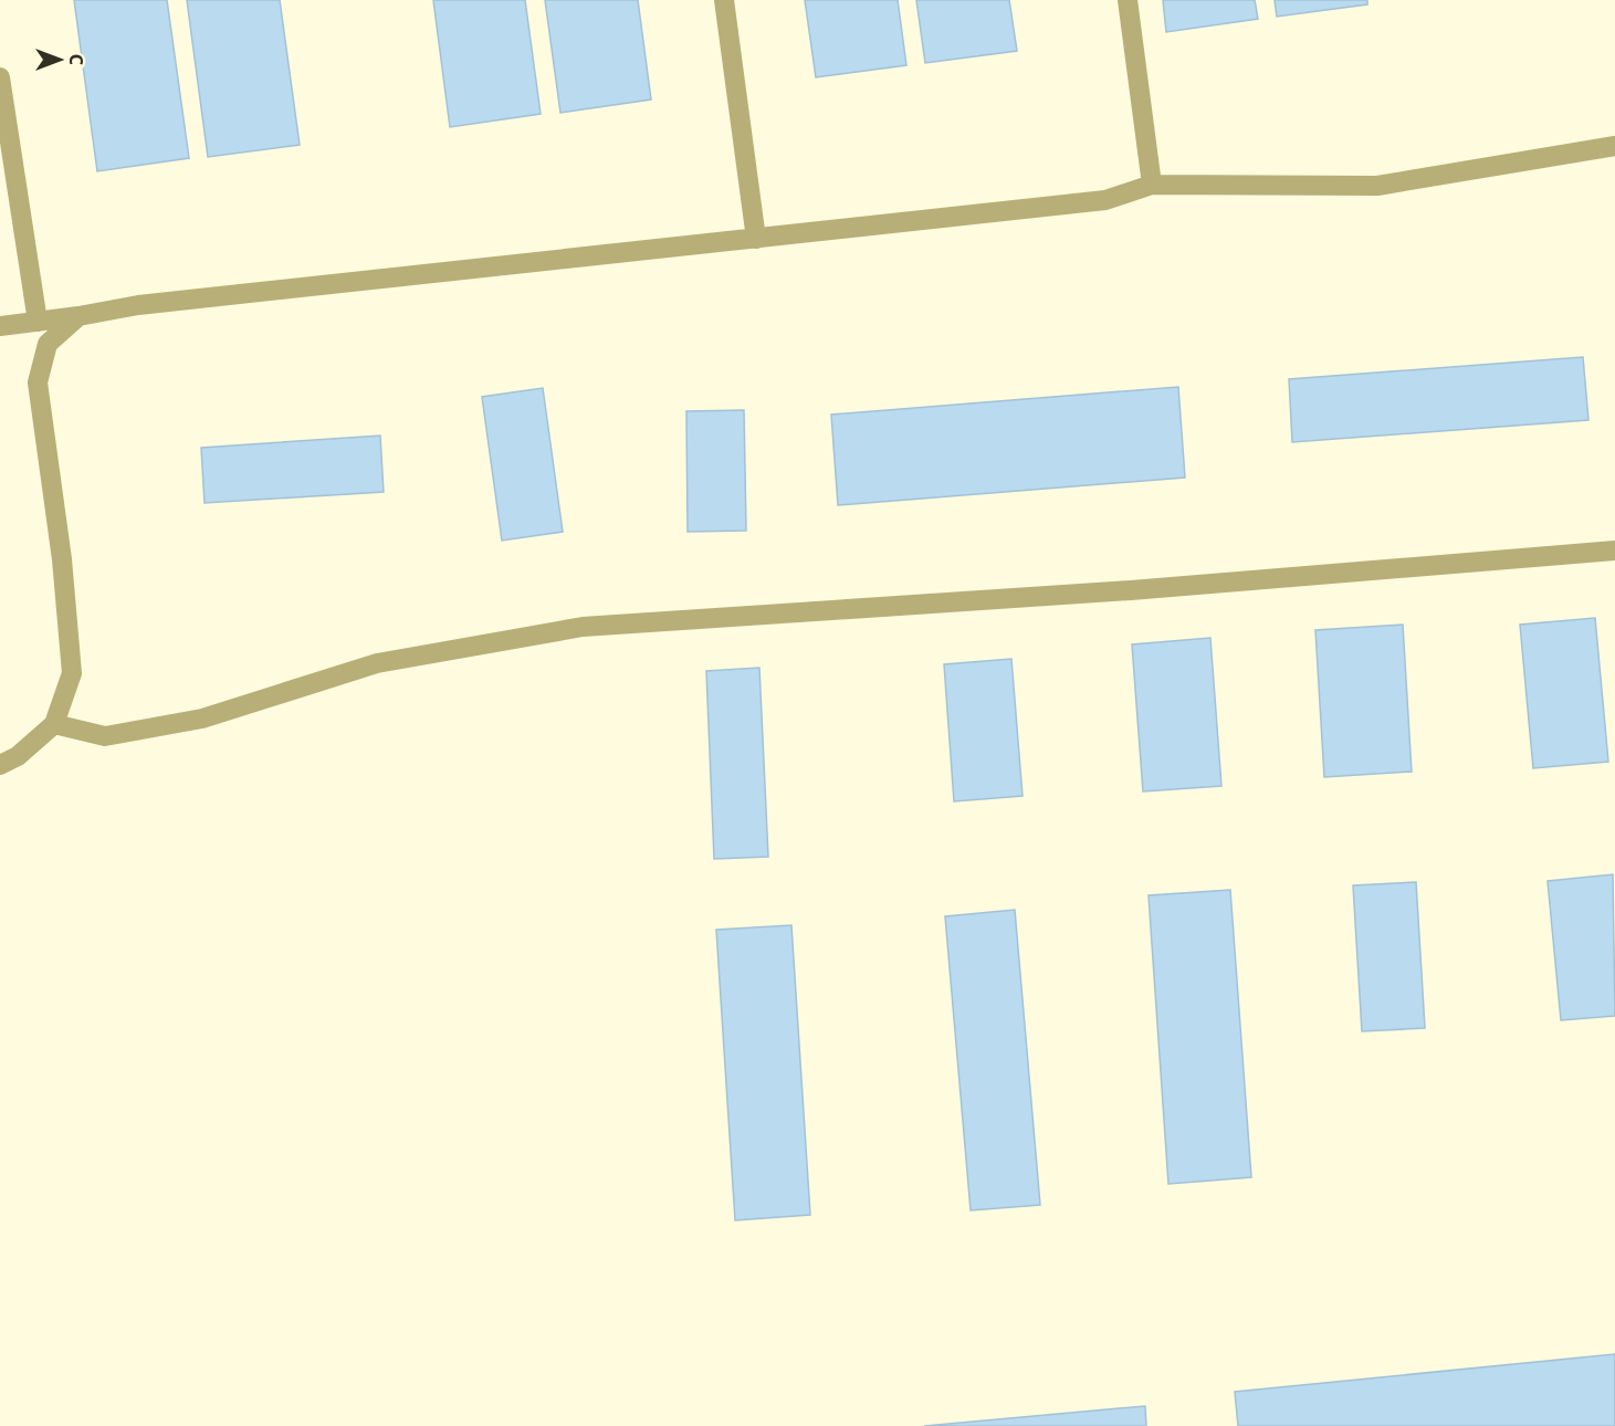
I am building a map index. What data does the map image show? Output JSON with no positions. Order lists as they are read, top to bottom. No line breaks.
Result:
{"north":"right"}
